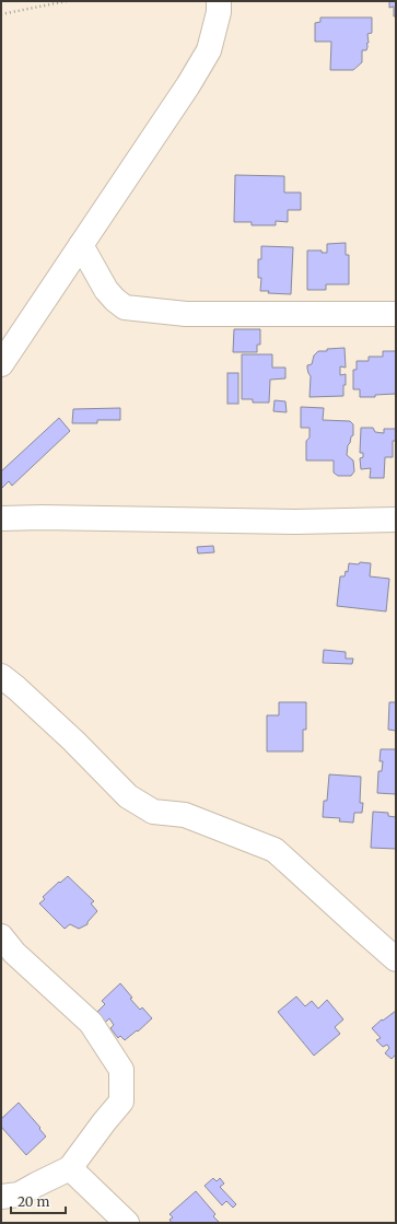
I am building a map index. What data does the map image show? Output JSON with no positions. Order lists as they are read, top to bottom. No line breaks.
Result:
{"scale_bar":"20 m"}
